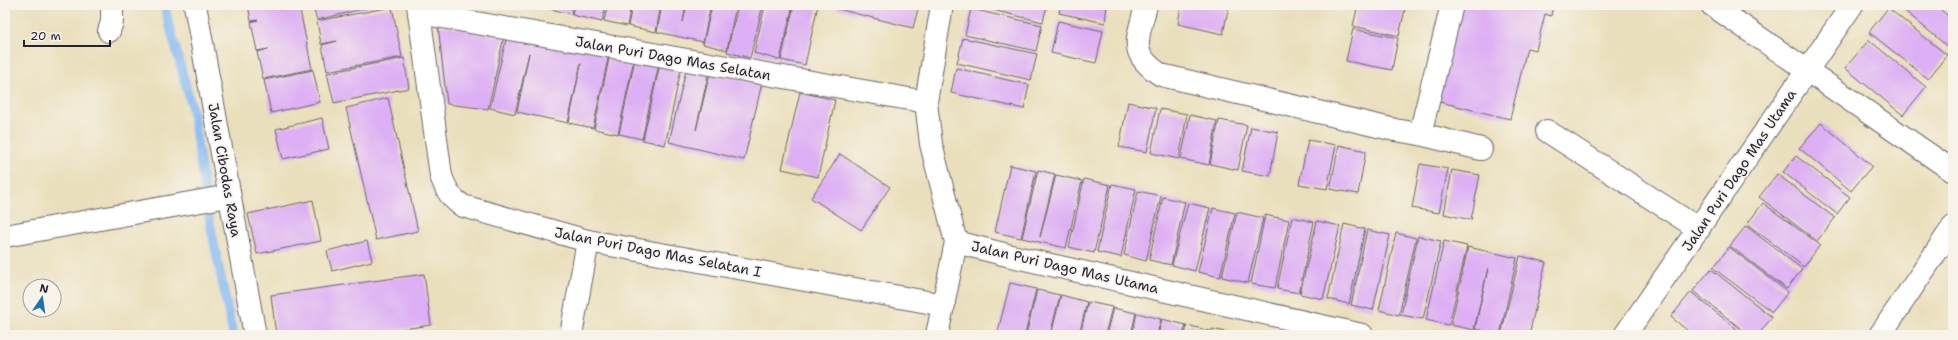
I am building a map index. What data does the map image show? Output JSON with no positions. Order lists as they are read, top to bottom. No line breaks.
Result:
{"streets":{"street":["Jalan Puri Dago Mas Selatan","Jalan Cibodas Raya","Jalan Puri Dago Mas Utama","Jalan Puri Dago Mas Selatan I"]},"crossings":[["Jalan Puri Dago Mas Selatan","Jalan Puri Dago Mas Utama"],["Jalan Puri Dago Mas Selatan","Jalan Puri Dago Mas Selatan I"]],"scale_bar":"20 m","north":"top"}
